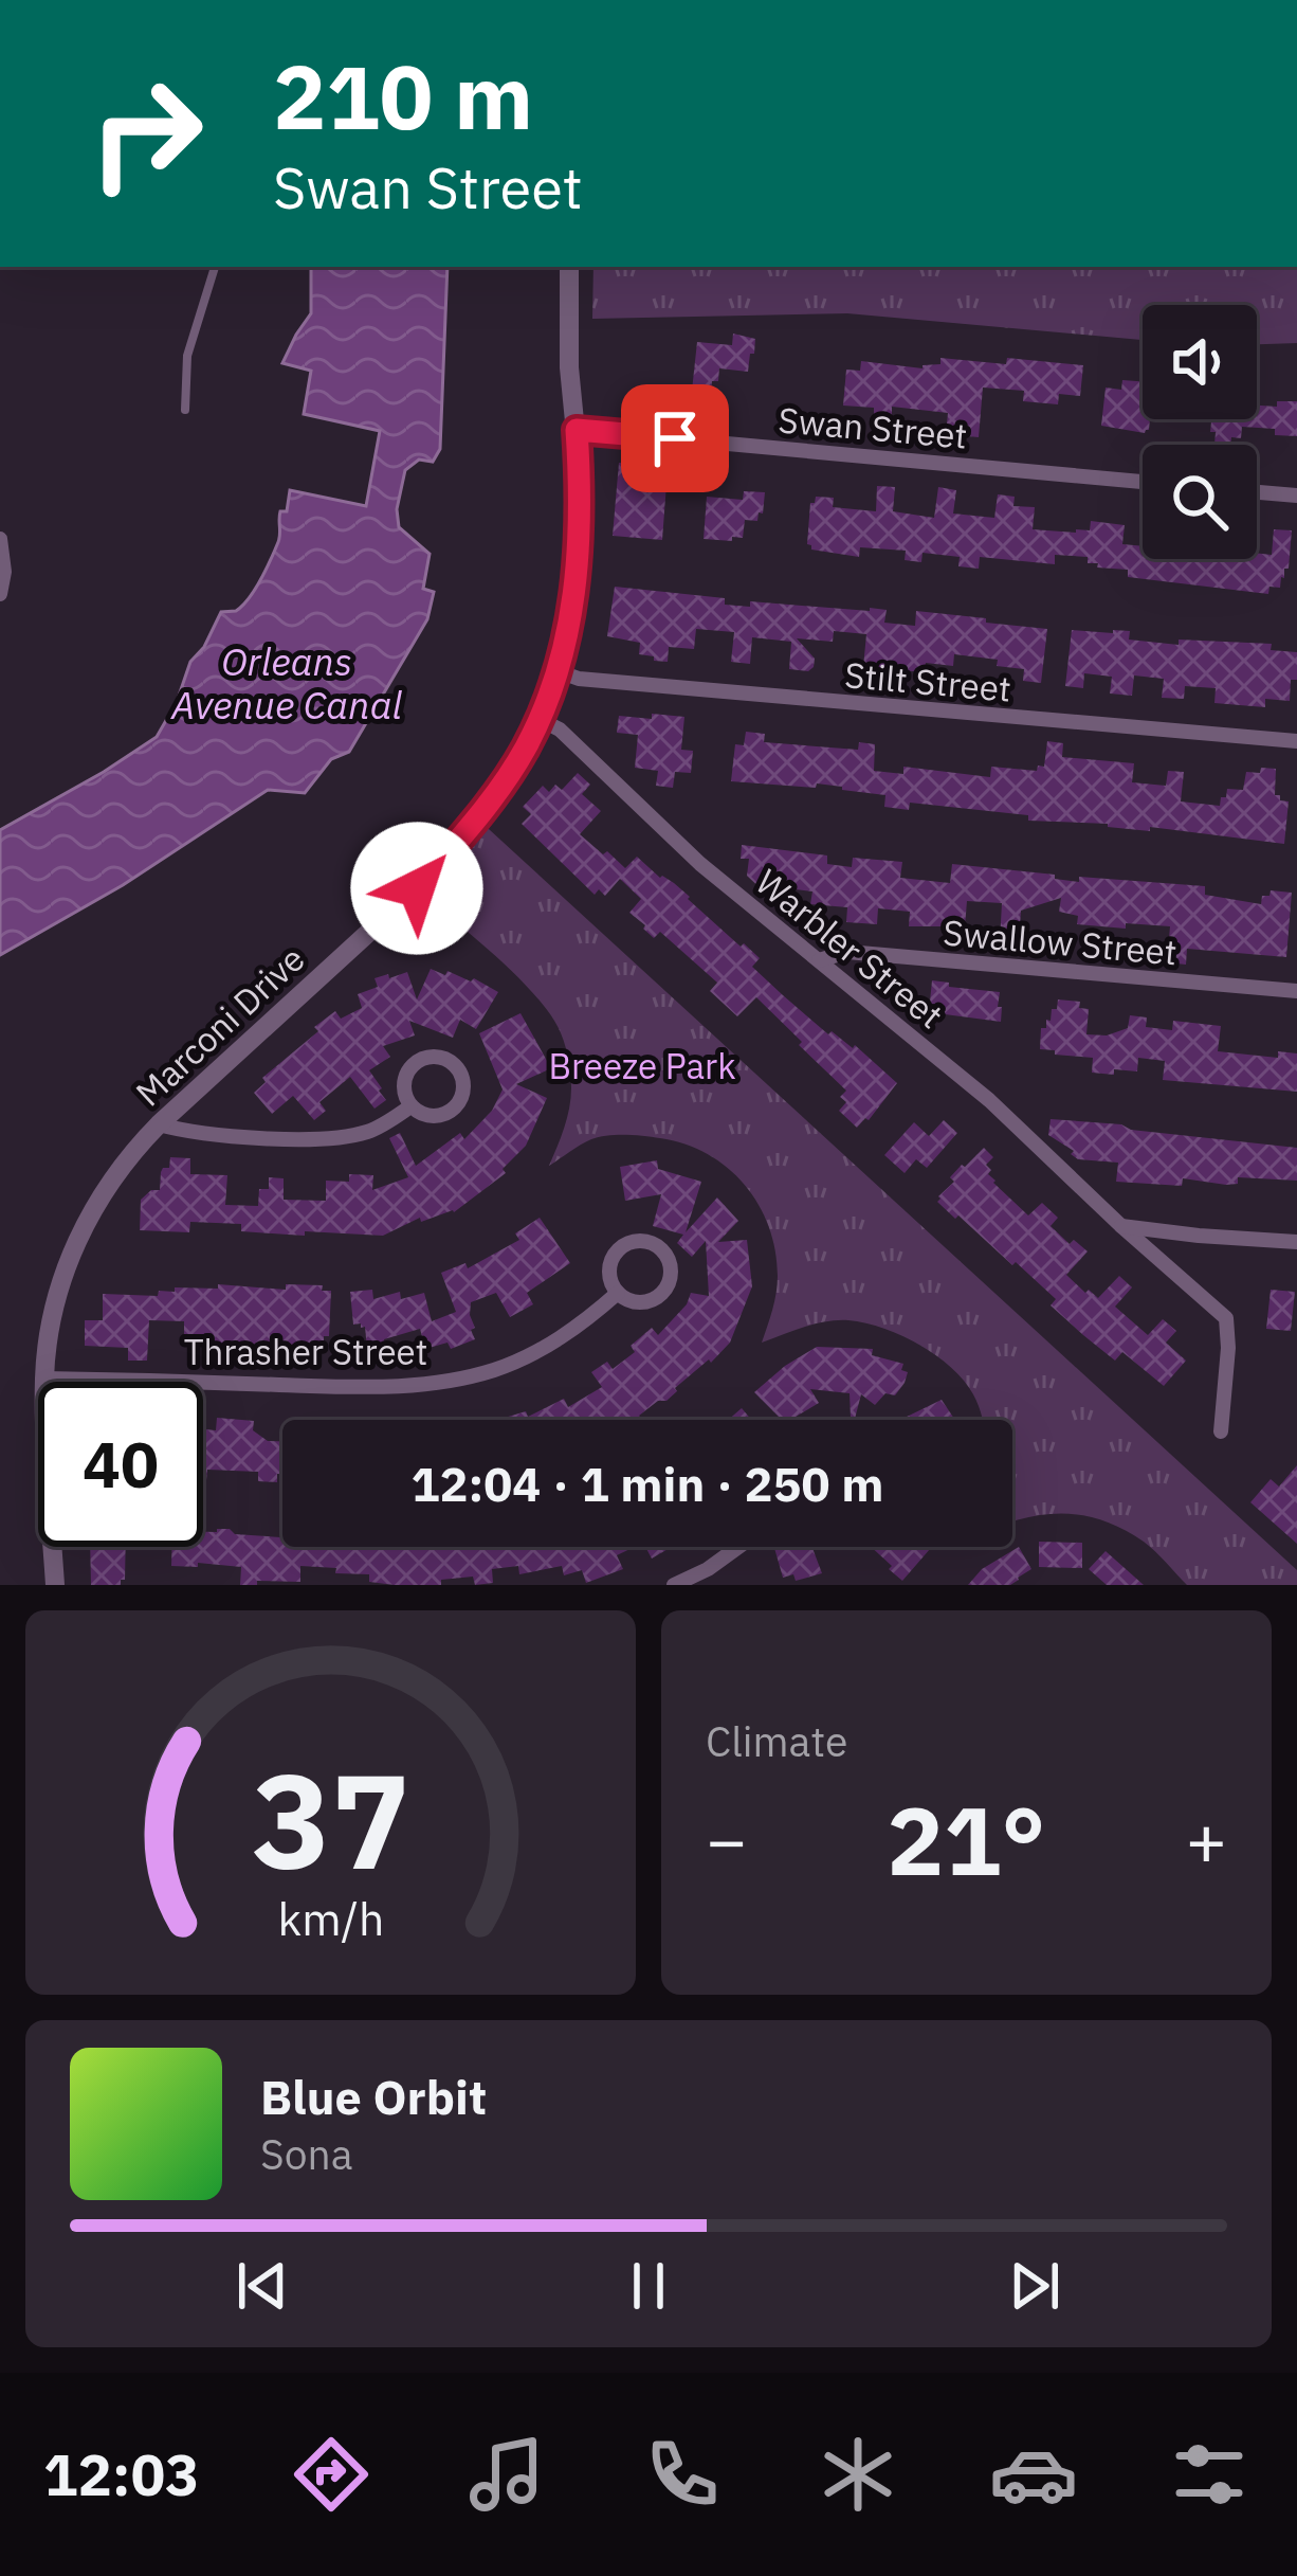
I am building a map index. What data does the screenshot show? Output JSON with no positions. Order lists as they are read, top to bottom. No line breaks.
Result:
{"streets":{"street":["Swan Street","Stilt Street","Swallow Street","Warbler Street","Marconi Drive","Thrasher Street"]},"crossings":[["Swan Street","Marconi Drive"],["Stilt Street","Marconi Drive"],["Swallow Street","Warbler Street"],["Warbler Street","Marconi Drive"],["Marconi Drive","Thrasher Street"]],"water":["Orleans Avenue Canal"],"parks":["Breeze Park"],"page":{"turn":["210 m","Swan Street"],"limit":"40","trip":"12:04 · 1 min · 250 m","tile":"Climate","heat":["−","21°","+"],"song":["Blue Orbit","Sona"],"tabs":"12:03","gauge":["37","km/h"]}}
